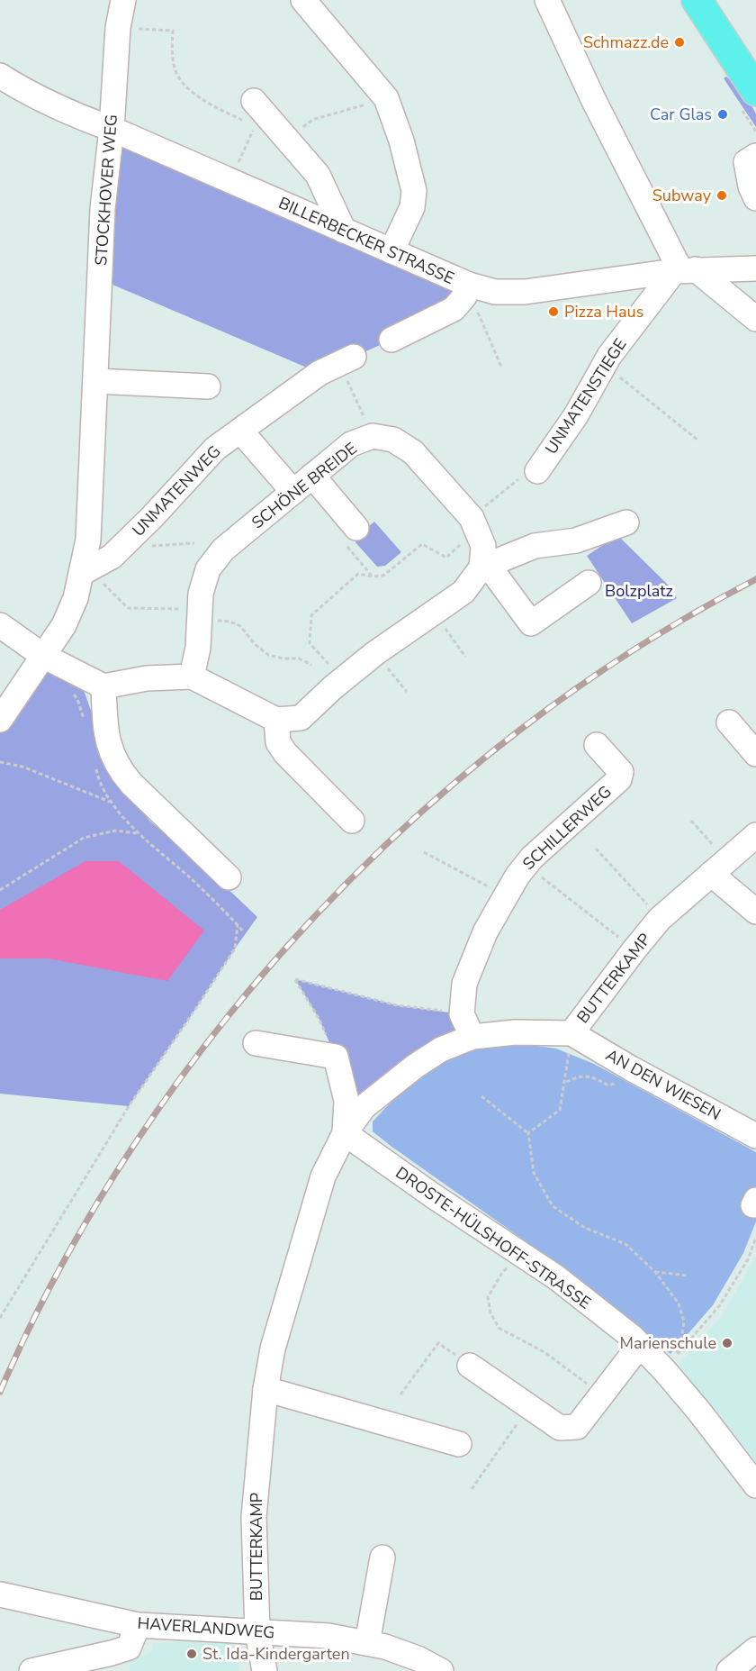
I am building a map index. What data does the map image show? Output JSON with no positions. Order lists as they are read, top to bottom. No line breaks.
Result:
{"streets":{"street":["STOCKHOVER WEG","BILLERBECKER STRASSE","UNMATENSTIEGE","SCHÖNE BREIDE","UNMATENWEG","SCHILLERWEG","BUTTERKAMP","AN DEN WIESEN","DROSTE-HÜLSHOFF-STRASSE","HAVERLANDWEG"]},"crossings":[["STOCKHOVER WEG","BILLERBECKER STRASSE"],["STOCKHOVER WEG","UNMATENWEG"],["BILLERBECKER STRASSE","UNMATENSTIEGE"],["BUTTERKAMP","AN DEN WIESEN"],["BUTTERKAMP","DROSTE-HÜLSHOFF-STRASSE"],["BUTTERKAMP","HAVERLANDWEG"]],"parks":["Bolzplatz"],"places":["Schmazz.de","Car Glas","Subway","Pizza Haus","Marienschule","St. Ida-Kindergarten"]}
